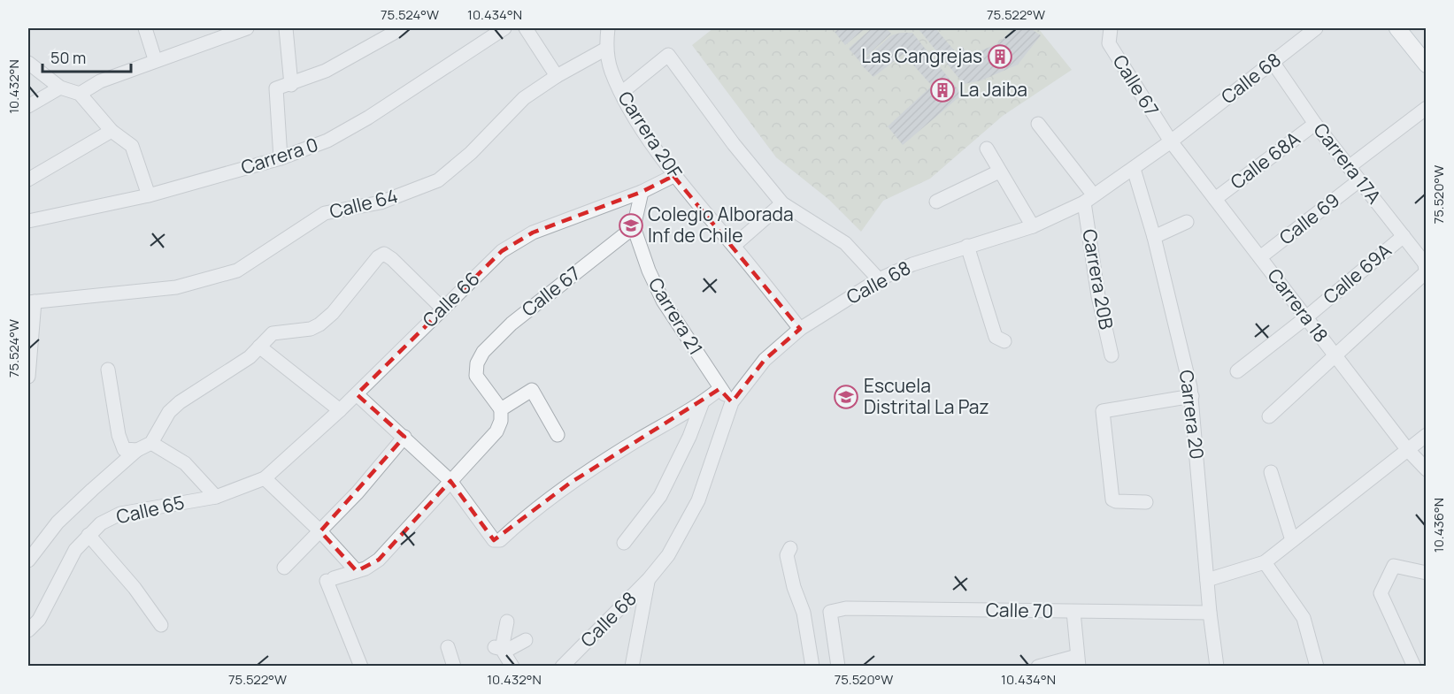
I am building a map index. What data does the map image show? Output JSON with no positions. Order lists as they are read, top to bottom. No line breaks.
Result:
{"streets":{"street":["Calle 68","Calle 67","Carrera 20F","Carrera 0","Calle 68A","Carrera 17A","Calle 64","Calle 69","Calle 69A","Carrera 20B","Calle 66","Carrera 18","Carrera 21","Carrera 20","Calle 65","Calle 70"]},"crossings":[["Calle 68","Calle 67"],["Calle 68","Carrera 20F"],["Calle 68","Carrera 17A"],["Calle 68","Carrera 20B"],["Calle 68","Carrera 18"],["Calle 68","Carrera 21"],["Calle 68","Carrera 20"],["Calle 67","Carrera 18"],["Calle 67","Carrera 21"],["Carrera 20F","Calle 64"],["Carrera 20F","Calle 66"],["Calle 68A","Carrera 17A"],["Calle 68A","Carrera 18"],["Carrera 17A","Calle 69"],["Carrera 17A","Calle 69A"],["Calle 69","Carrera 18"],["Calle 69A","Carrera 18"],["Calle 66","Calle 65"],["Carrera 20","Calle 70"]],"places":{"building":["Las Cangrejas","La Jaiba"],"school or university":["Colegio Alborada Inf de Chile","Escuela Distrital La Paz"]},"scale_bar":"50 m","coordinates":["75.524°W","10.434°N","75.522°W","10.432°N","75.520°W","10.436°N"]}
